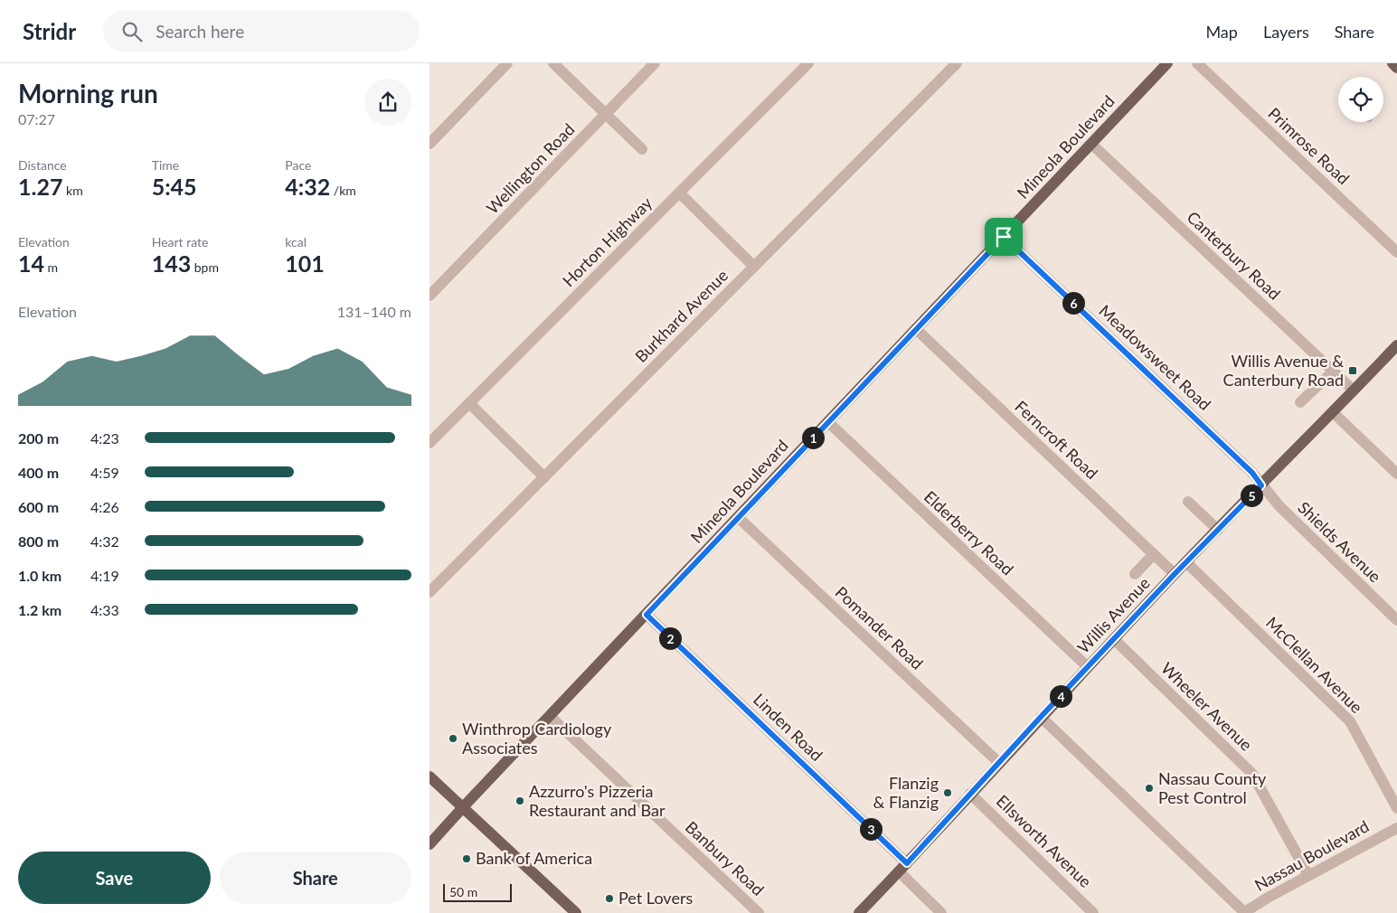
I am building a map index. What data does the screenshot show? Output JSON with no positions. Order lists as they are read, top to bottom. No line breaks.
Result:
{"streets":{"main road":["Mineola Boulevard","Willis Avenue"],"street":["Primrose Road","Wellington Road","Horton Highway","Canterbury Road","Burkhard Avenue","Meadowsweet Road","Ferncroft Road","Elderberry Road","Shields Avenue","Pomander Road","McClellan Avenue","Wheeler Avenue","Linden Road","Ellsworth Avenue","Nassau Boulevard","Banbury Road"]},"crossings":[["Mineola Boulevard","Canterbury Road"],["Mineola Boulevard","Meadowsweet Road"],["Mineola Boulevard","Ferncroft Road"],["Mineola Boulevard","Elderberry Road"],["Mineola Boulevard","Pomander Road"],["Mineola Boulevard","Linden Road"],["Mineola Boulevard","Banbury Road"],["Canterbury Road","Willis Avenue"],["Meadowsweet Road","Shields Avenue"],["Meadowsweet Road","Willis Avenue"],["Ferncroft Road","Willis Avenue"],["Elderberry Road","Willis Avenue"],["Shields Avenue","Willis Avenue"],["Willis Avenue","Pomander Road"],["Willis Avenue","McClellan Avenue"],["Willis Avenue","Wheeler Avenue"],["Willis Avenue","Linden Road"],["Willis Avenue","Ellsworth Avenue"],["Wheeler Avenue","Nassau Boulevard"]],"places":{"transit":["Willis Avenue & Canterbury Road"],"other":["Winthrop Cardiology Associates","Nassau County Pest Control","Flanzig & Flanzig","Azzurro's Pizzeria Restaurant and Bar","Bank of America","Pet Lovers"]},"scale_bar":"50 m","page":{"header":"Stridr","search":"Search here","nav":["Map","Layers","Share"],"heading":["Morning run","07:27"],"stats":[["Distance","1.27 km"],["Time","5:45"],["Pace","4:32 /km"],["Elevation","14 m"],["Heart rate","143 bpm"],["kcal","101"]],"pins":["6","1","5","2","4","3"],"chart":["Elevation","131–140 m"],"list":[{"name":"200 m","note":"4:23"},{"name":"400 m","note":"4:59"},{"name":"600 m","note":"4:26"},{"name":"800 m","note":"4:32"},{"name":"1.0 km","note":"4:19"},{"name":"1.2 km","note":"4:33"}],"buttons":["Save","Share"],"scale":"50 m"}}
